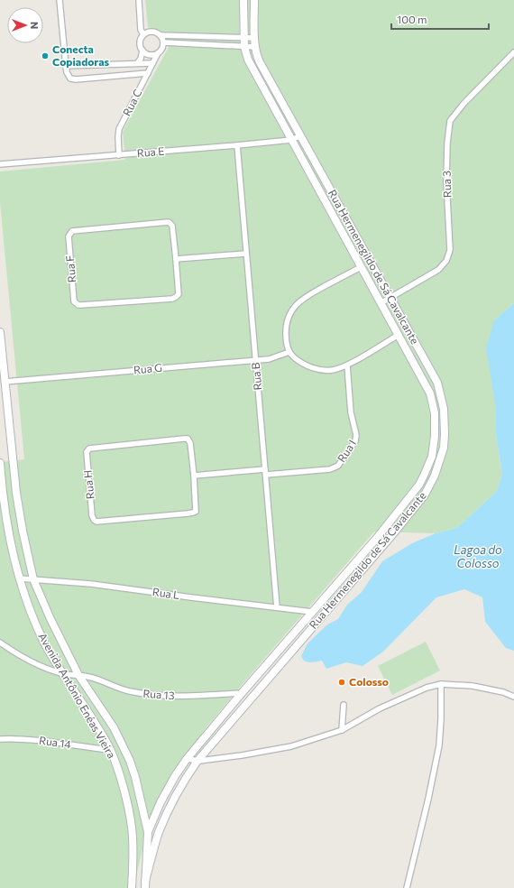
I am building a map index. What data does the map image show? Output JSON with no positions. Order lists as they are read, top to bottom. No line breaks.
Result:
{"streets":{"street":["Rua C","Rua E","Rua 3","Rua Hermenegildo de Sá Cavalcante","Rua F","Rua G","Rua B","Rua I","Rua H","Rua L","Rua 13","Avenida Antônio Enéas Vieira","Rua 14"]},"crossings":[["Rua C","Rua E"],["Rua E","Rua Hermenegildo de Sá Cavalcante"],["Rua E","Rua B"],["Rua 3","Rua Hermenegildo de Sá Cavalcante"],["Rua 3","Rua G"],["Rua 3","Rua I"],["Rua Hermenegildo de Sá Cavalcante","Rua G"],["Rua Hermenegildo de Sá Cavalcante","Rua I"],["Rua Hermenegildo de Sá Cavalcante","Rua L"],["Rua Hermenegildo de Sá Cavalcante","Rua 13"],["Rua Hermenegildo de Sá Cavalcante","Avenida Antônio Enéas Vieira"],["Rua G","Rua B"],["Rua G","Rua I"],["Rua G","Avenida Antônio Enéas Vieira"],["Rua B","Rua I"],["Rua B","Rua L"],["Rua L","Avenida Antônio Enéas Vieira"],["Rua 13","Avenida Antônio Enéas Vieira"],["Avenida Antônio Enéas Vieira","Rua 14"]],"water":["Lagoa do Colosso"],"places":["Conecta Copiadoras","Colosso"],"scale_bar":"100 m","north":"right"}
